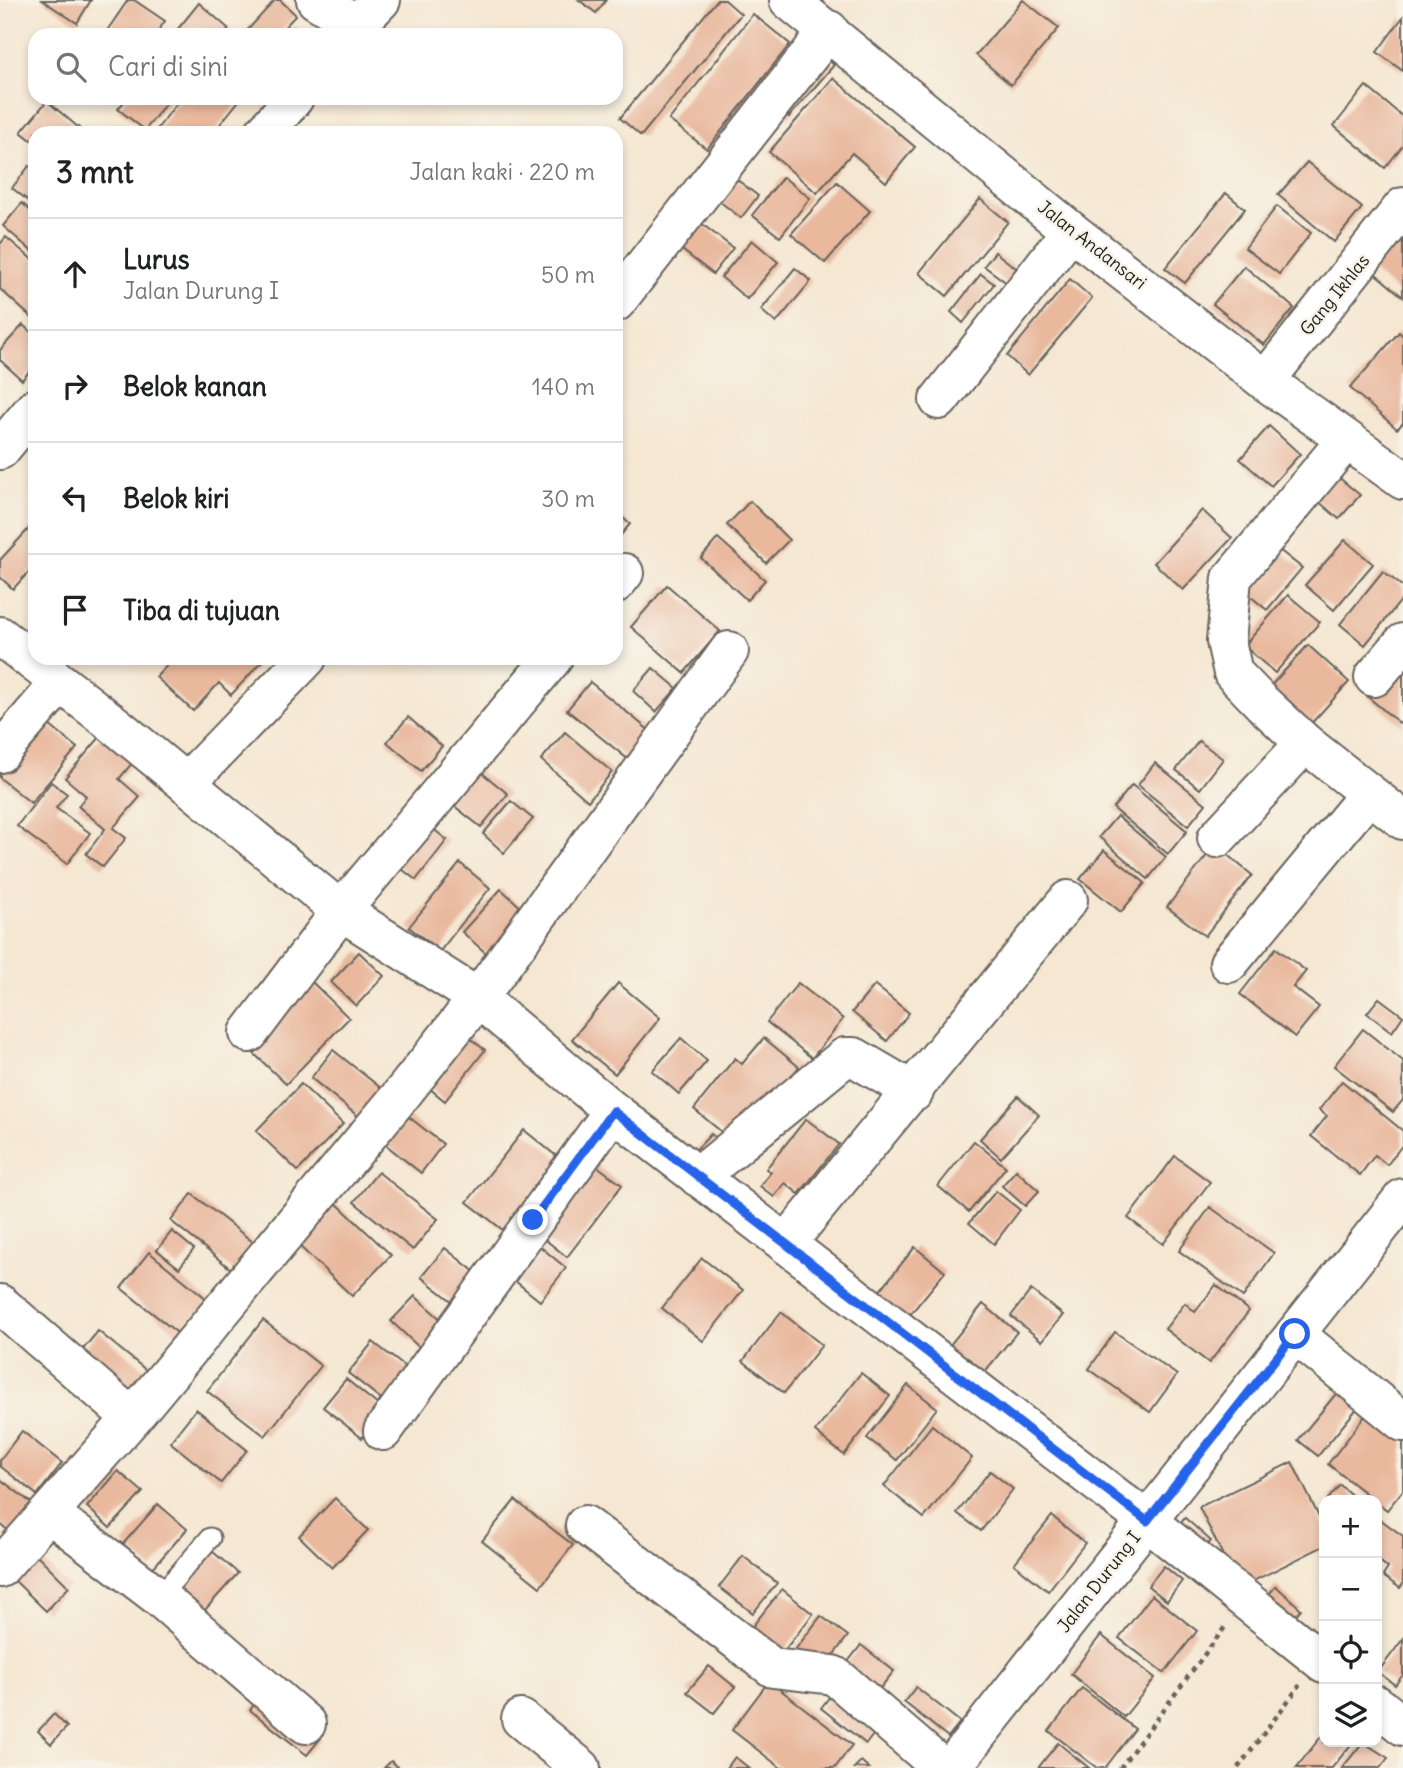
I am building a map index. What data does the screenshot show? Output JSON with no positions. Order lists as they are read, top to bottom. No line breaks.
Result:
{"streets":{"street":["Jalan Andansari","Gang Ikhlas","Jalan Durung I"]},"crossings":[["Jalan Andansari","Gang Ikhlas"]],"page":{"search":"Cari di sini","heading":["3 mnt","Jalan kaki · 220 m"],"list":[["Lurus","Jalan Durung I","50 m"],["Belok kanan","140 m"],["Belok kiri","30 m"],"Tiba di tujuan"],"map_buttons":["+","−"]}}
